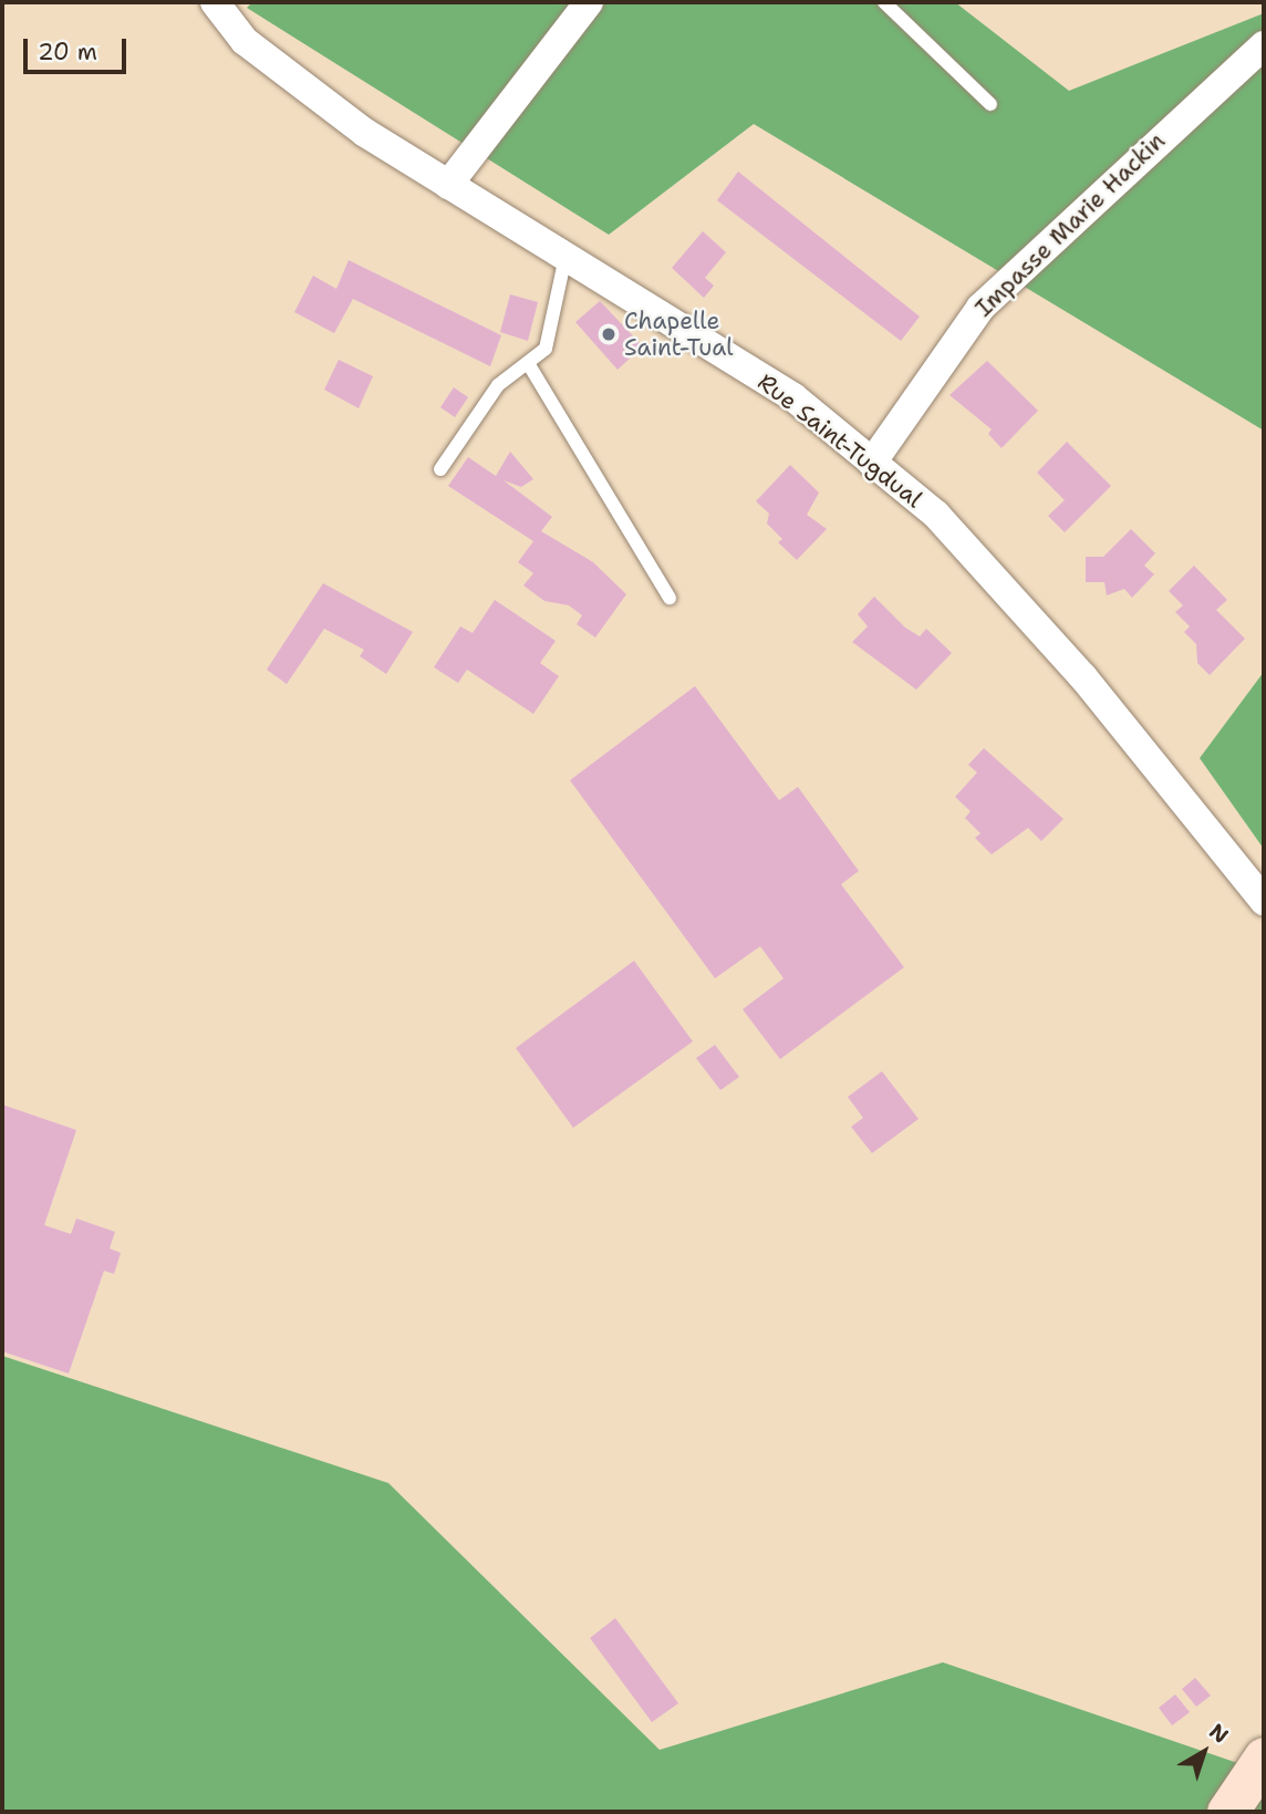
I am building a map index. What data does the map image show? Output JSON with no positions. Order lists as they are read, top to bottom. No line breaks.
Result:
{"streets":{"street":["Impasse Marie Hackin","Rue Saint-Tugdual"]},"crossings":[["Impasse Marie Hackin","Rue Saint-Tugdual"]],"places":["Chapelle Saint-Tual"],"scale_bar":"20 m","north":"top right"}
